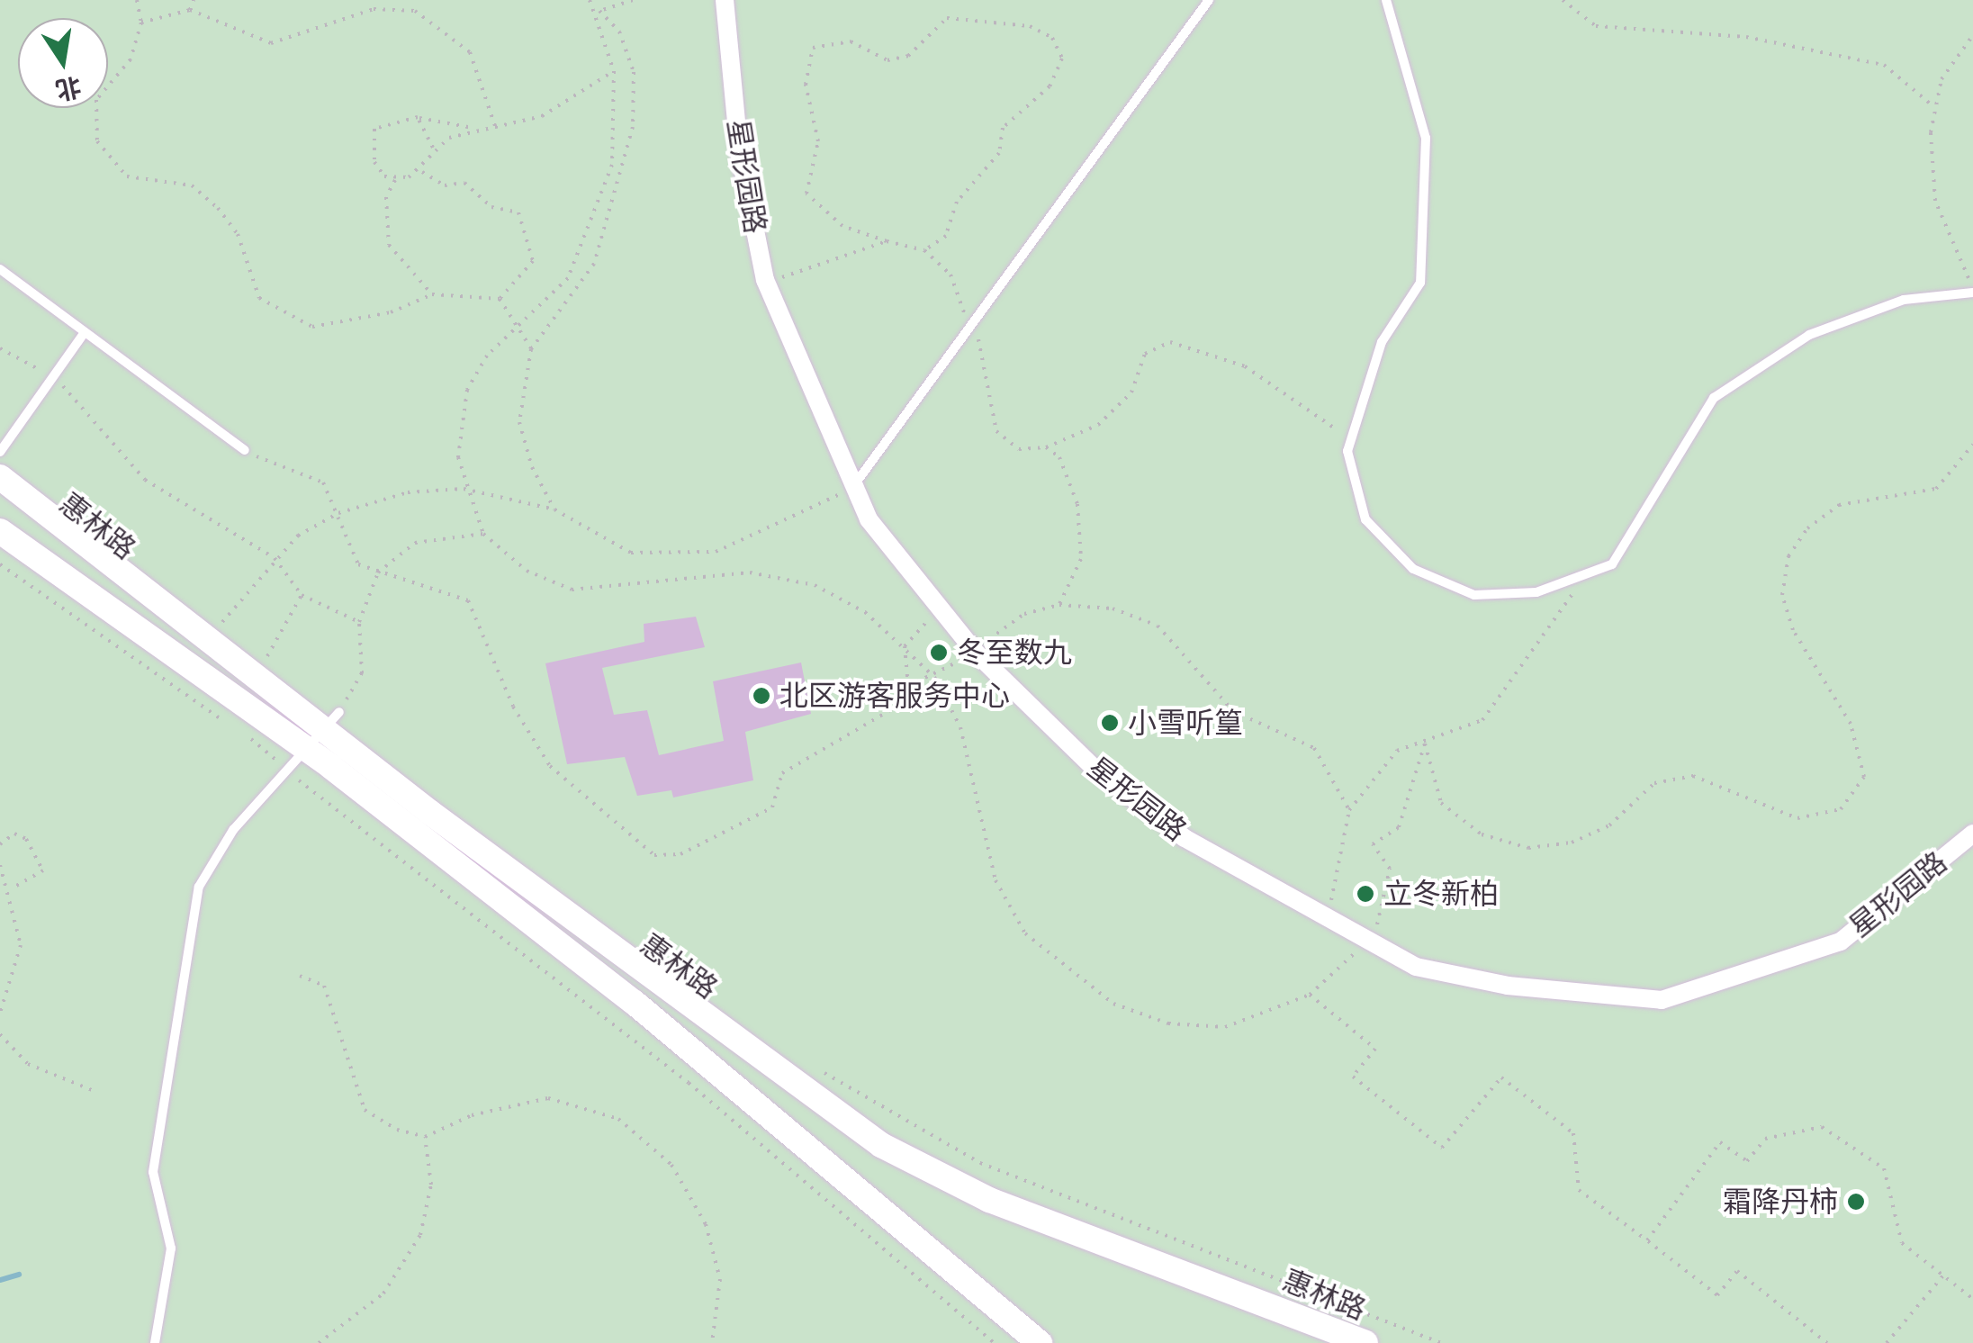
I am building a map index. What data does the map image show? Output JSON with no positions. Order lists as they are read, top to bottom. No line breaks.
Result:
{"streets":{"main road":["惠林路"],"street":["星形园路"]},"places":["冬至数九","北区游客服务中心","小雪听篁","立冬新柏","霜降丹柿"],"north":"bottom"}
